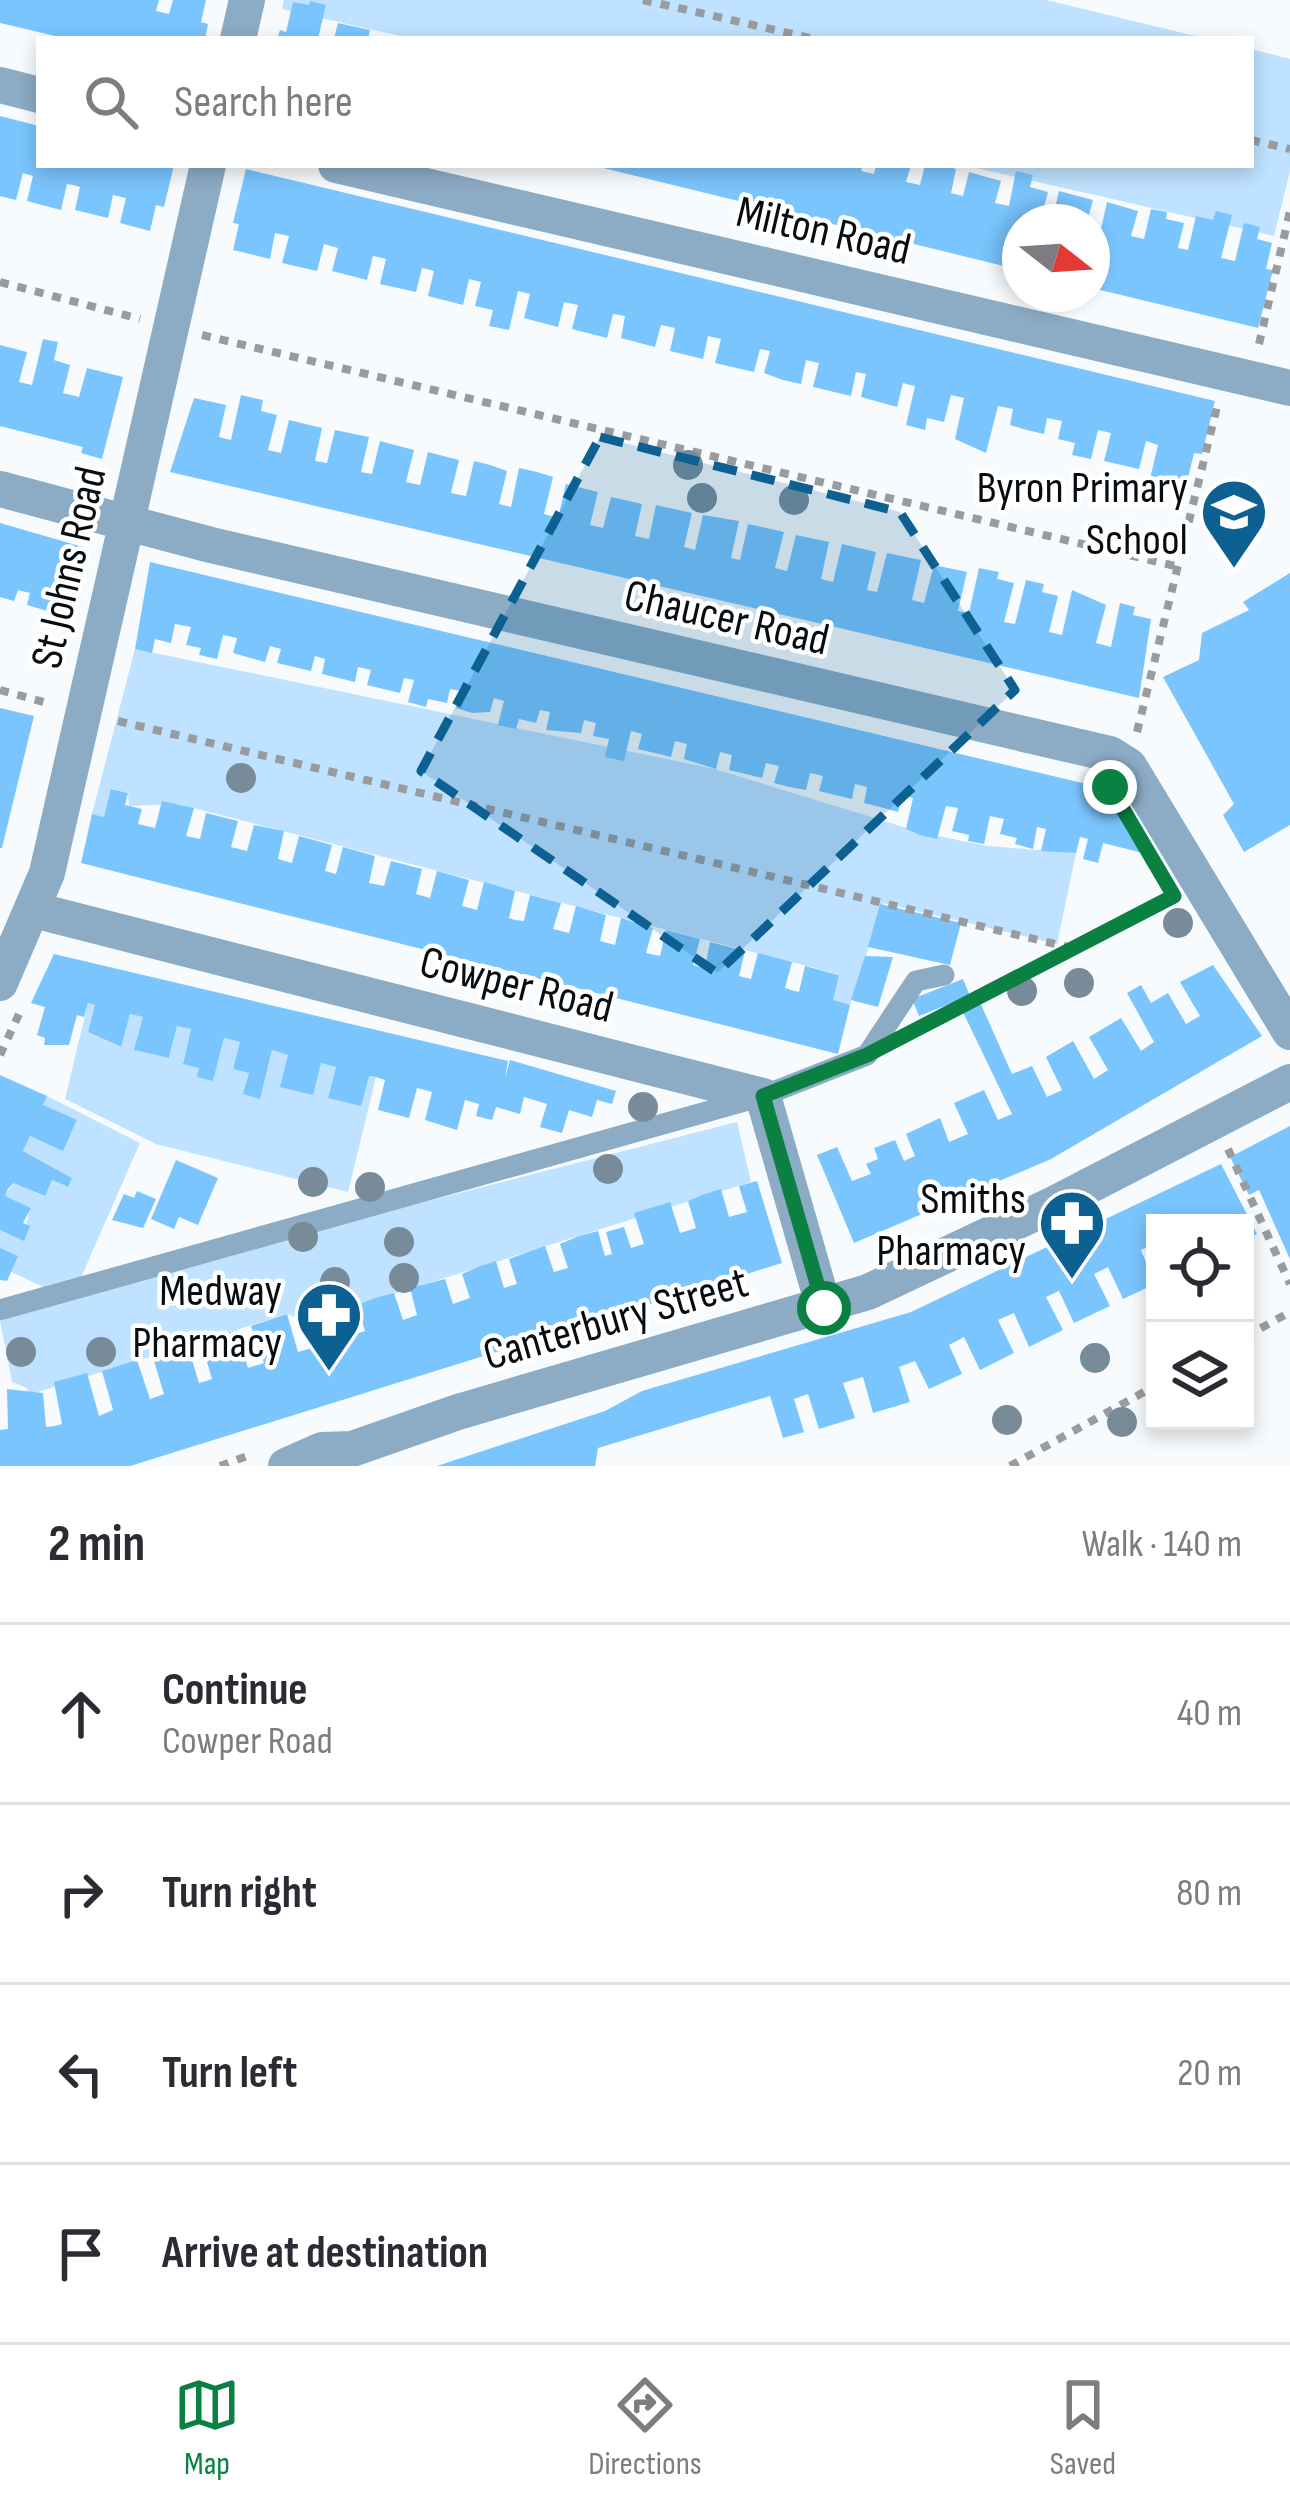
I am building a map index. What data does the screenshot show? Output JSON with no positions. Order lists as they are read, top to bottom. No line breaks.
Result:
{"streets":{"street":["Milton Road","St Johns Road","Chaucer Road","Cowper Road","Canterbury Street"]},"crossings":[["St Johns Road","Chaucer Road"],["St Johns Road","Cowper Road"]],"places":{"school or university":["Byron Primary School"],"pharmacy":["Smiths Pharmacy","Medway Pharmacy"]},"north":"right","page":{"search":"Search here","heading":["2 min","Walk · 140 m"],"list":[["Continue","Cowper Road","40 m"],["Turn right","80 m"],["Turn left","20 m"],"Arrive at destination"],"nav":["Map","Directions","Saved"]}}
